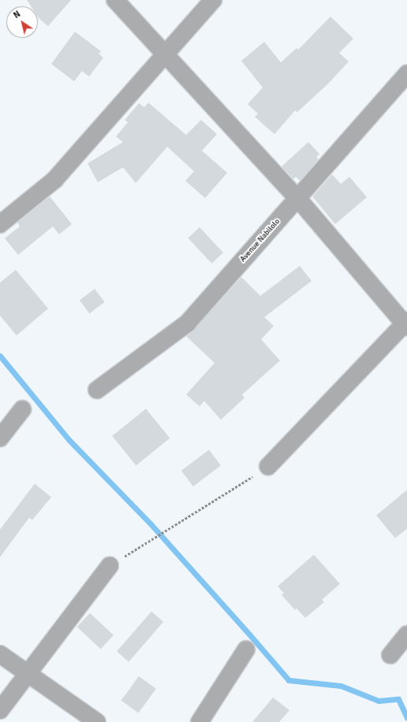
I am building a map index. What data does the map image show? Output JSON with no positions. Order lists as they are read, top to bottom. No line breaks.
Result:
{"streets":{"street":["Avenue Nabilolo"]},"north":"top left"}
